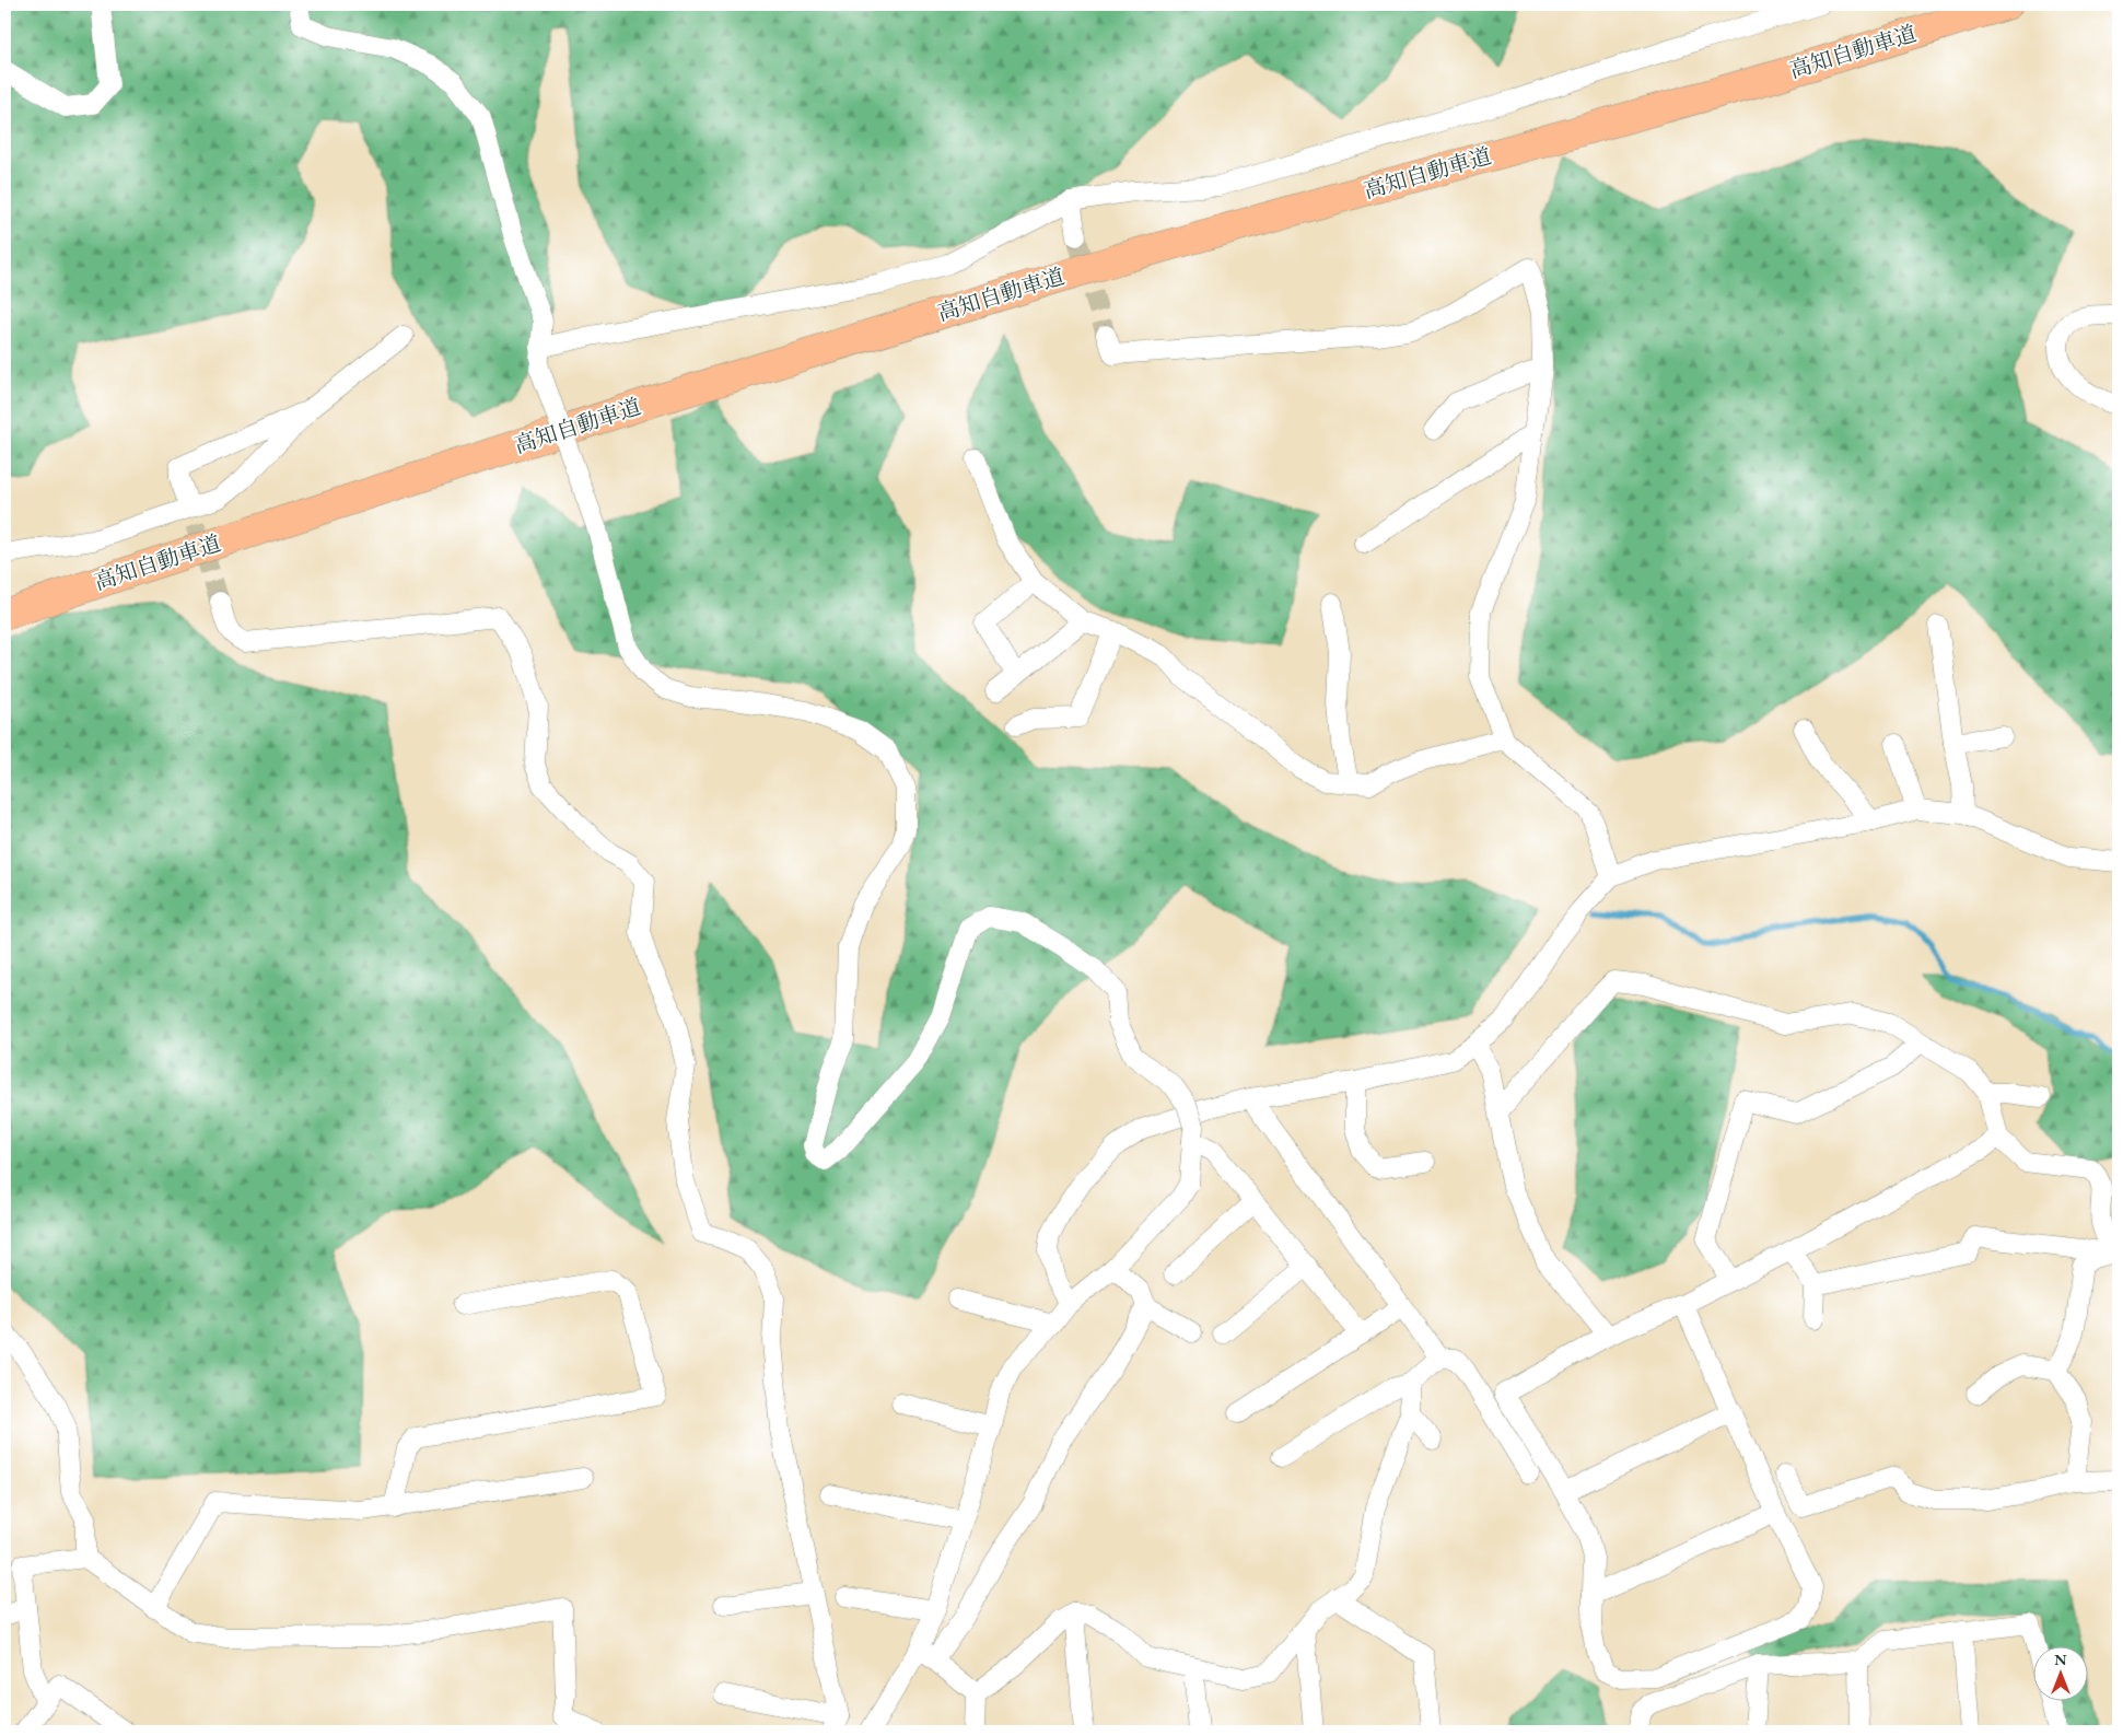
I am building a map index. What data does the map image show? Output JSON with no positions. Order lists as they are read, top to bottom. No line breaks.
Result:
{"streets":{"highway":["高知自動車道"]},"north":"top"}
